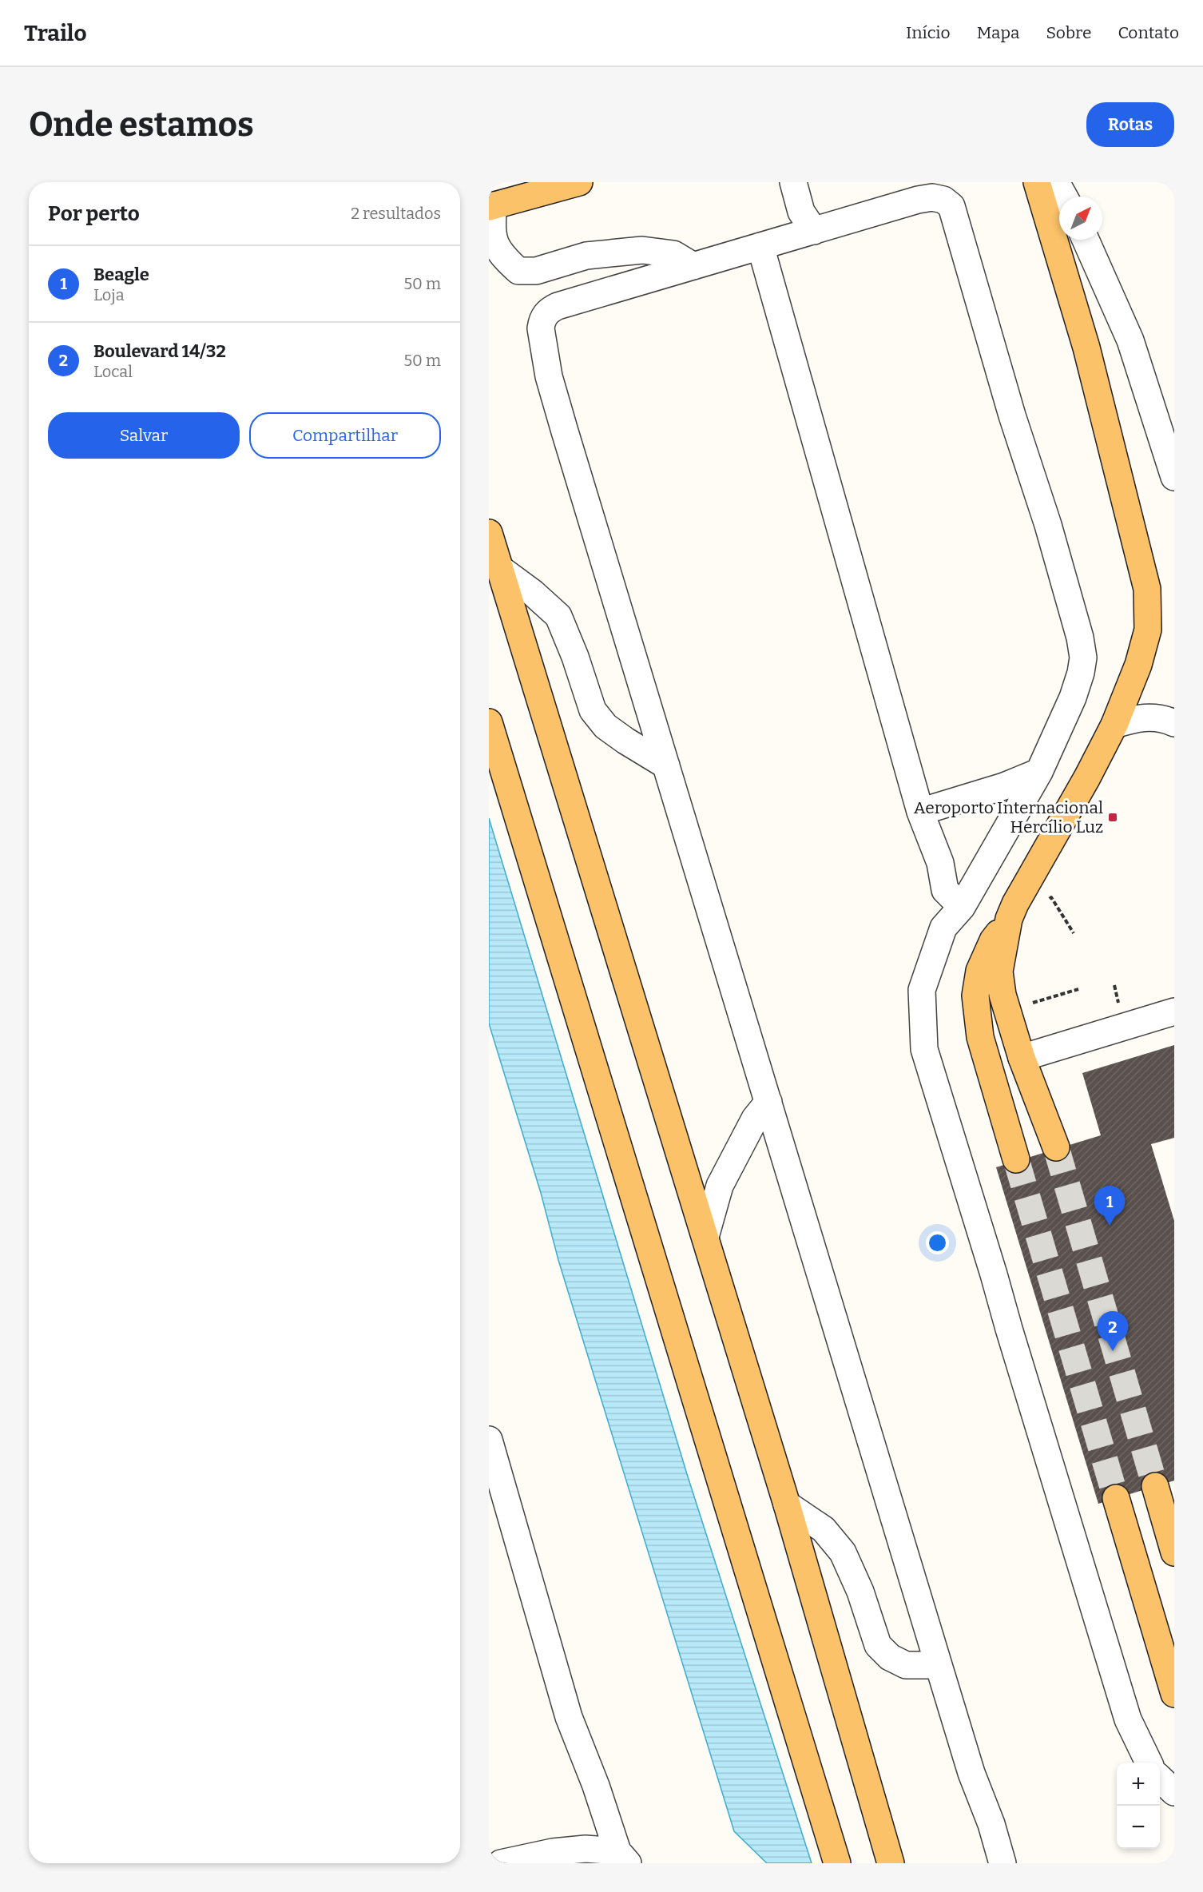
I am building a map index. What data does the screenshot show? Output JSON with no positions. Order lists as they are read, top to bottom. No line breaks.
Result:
{"places":{"transit":["Aeroporto Internacional Hercílio Luz"]},"north":"top right","page":{"header":"Trailo","nav":["Início","Mapa","Sobre","Contato"],"buttons":["Rotas",["Salvar","Compartilhar"]],"title":"Onde estamos","heading":["Por perto","2 resultados"],"list":[{"mark":"1","name":"Beagle","note":"Loja","value":"50 m"},{"mark":"2","name":"Boulevard 14/32","note":"Local","value":"50 m"}],"pins":["1","2"],"map_buttons":["+","−"]}}
